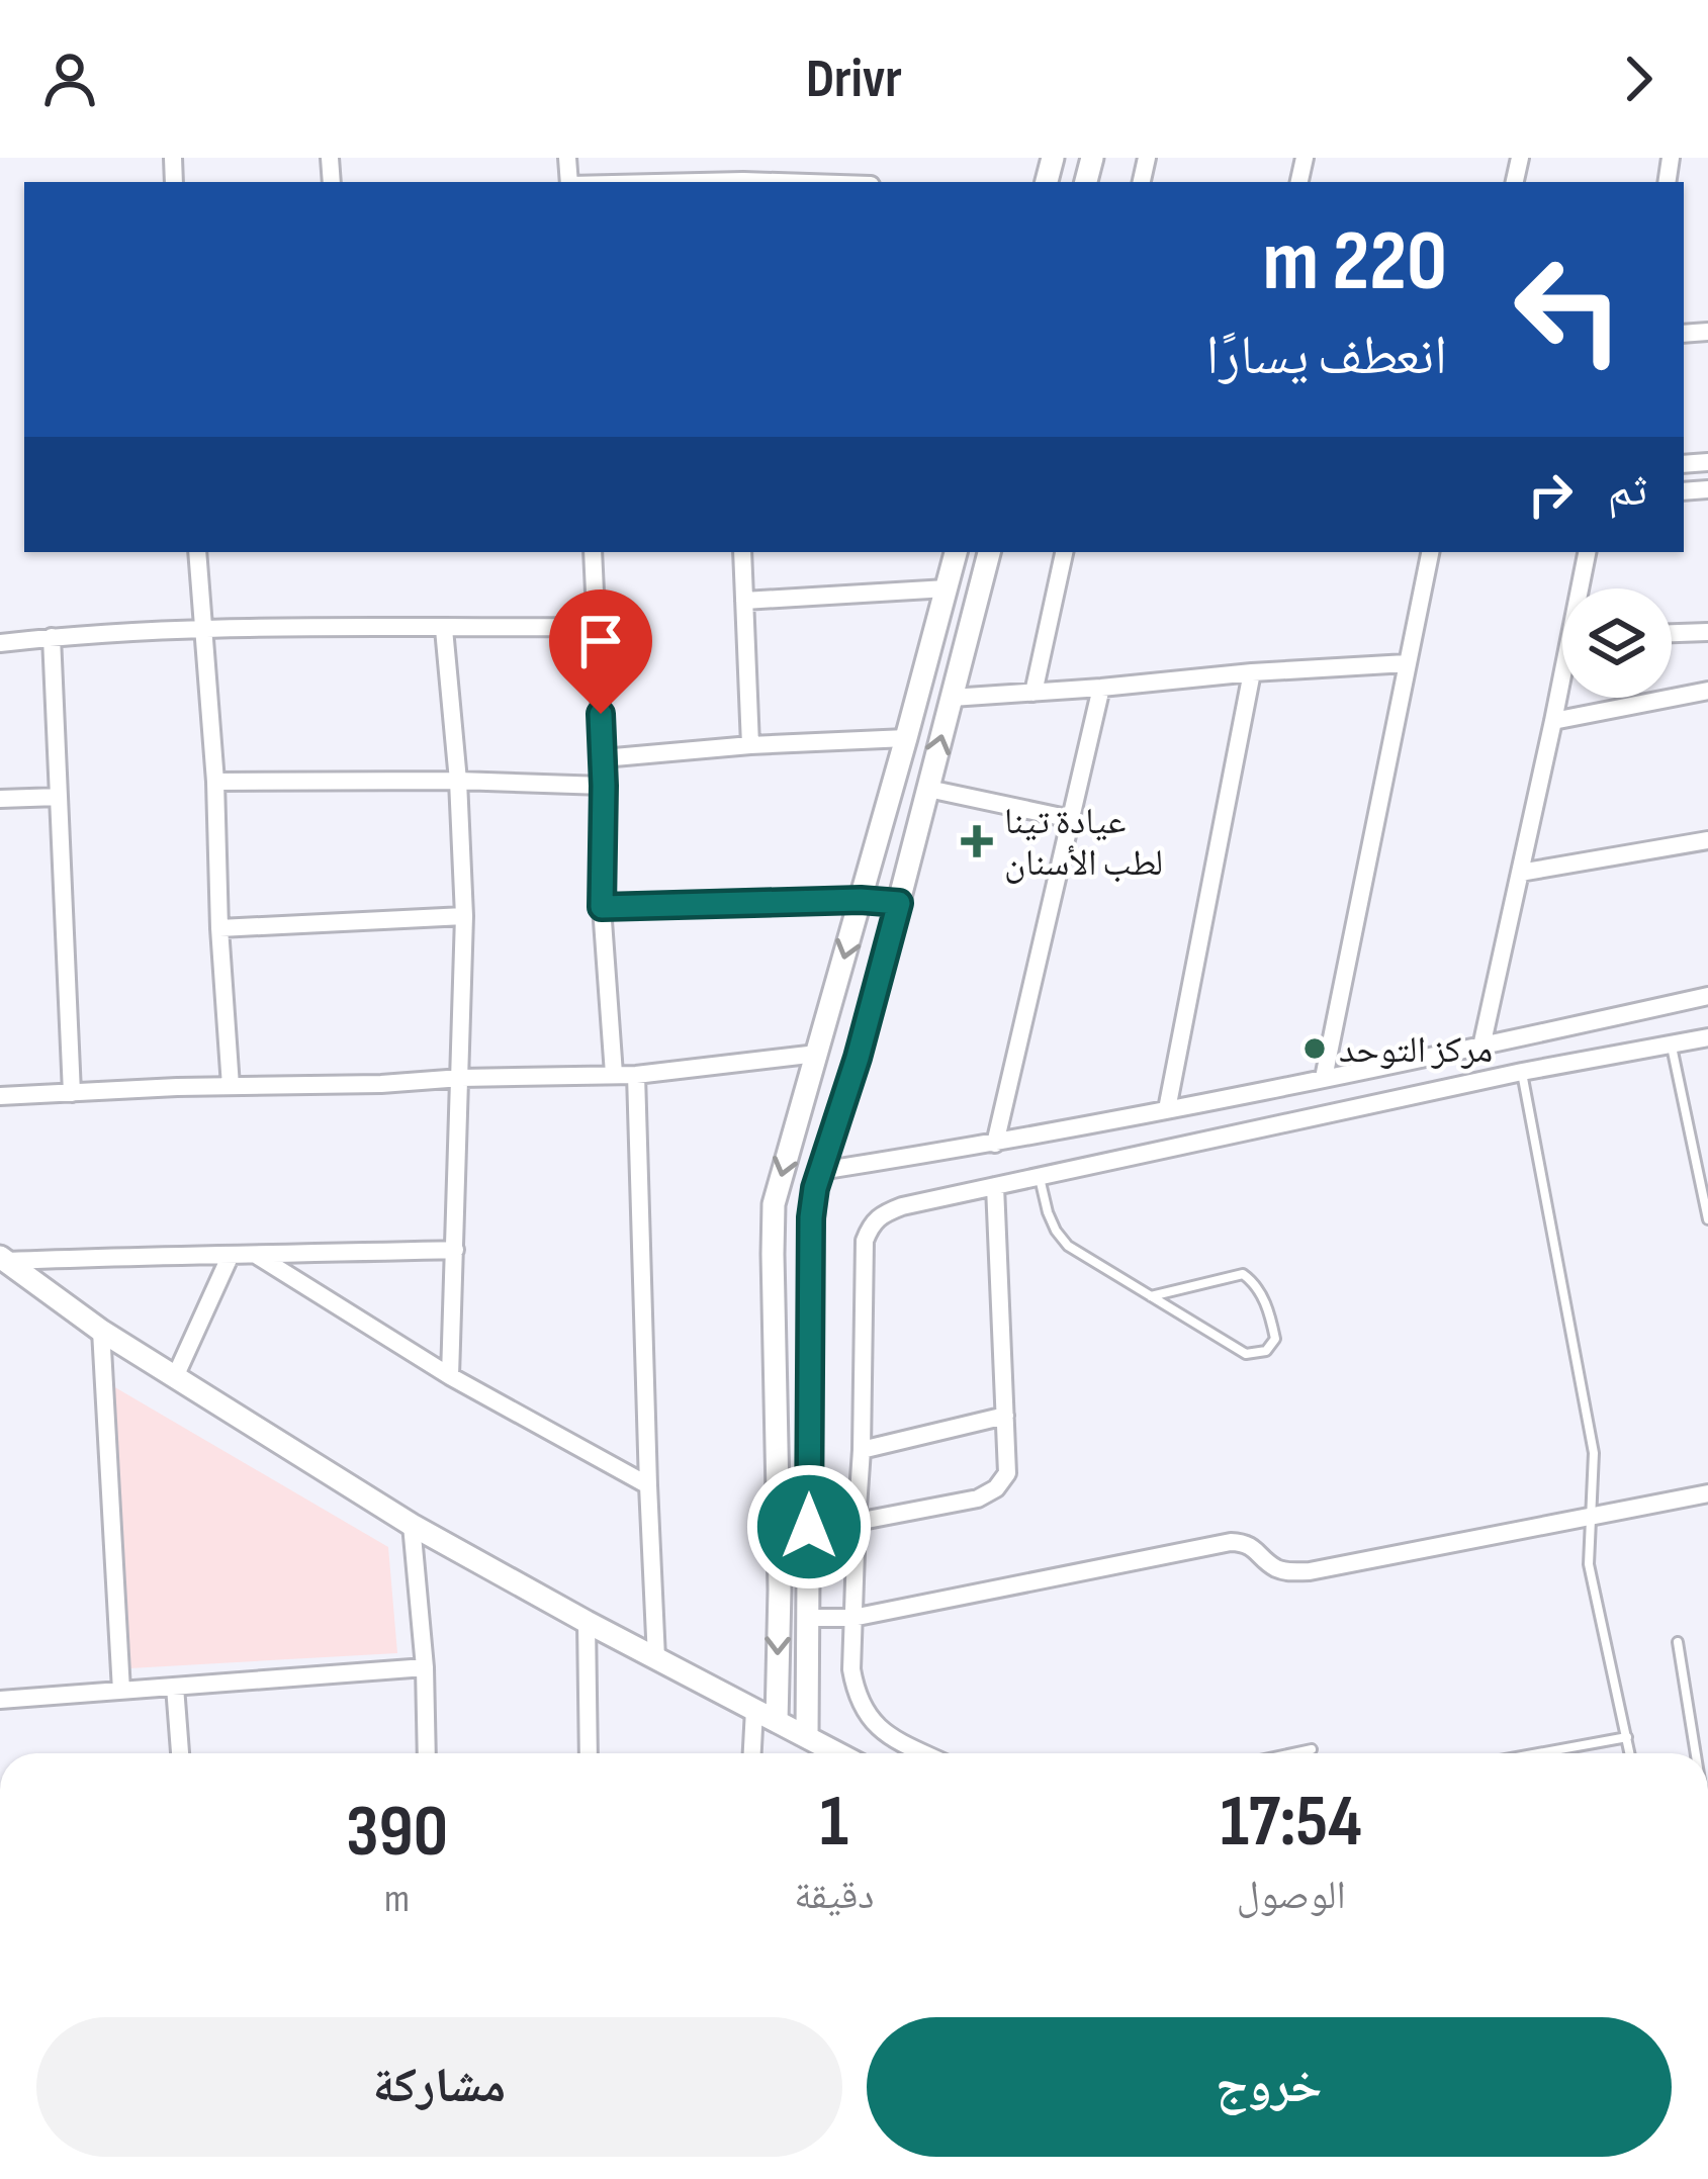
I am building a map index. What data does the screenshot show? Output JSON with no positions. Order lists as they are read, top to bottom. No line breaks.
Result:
{"places":{"health":["عيادة تينا لطب الأسنان"],"other":["مركز التوحد"]},"page":{"header":"Drivr","turn":["220 m","انعطف يسارًا"],"then":"ثم","eta":["17:54","الوصول","1","دقيقة","390","m"],"buttons":["خروج","مشاركة"]}}
